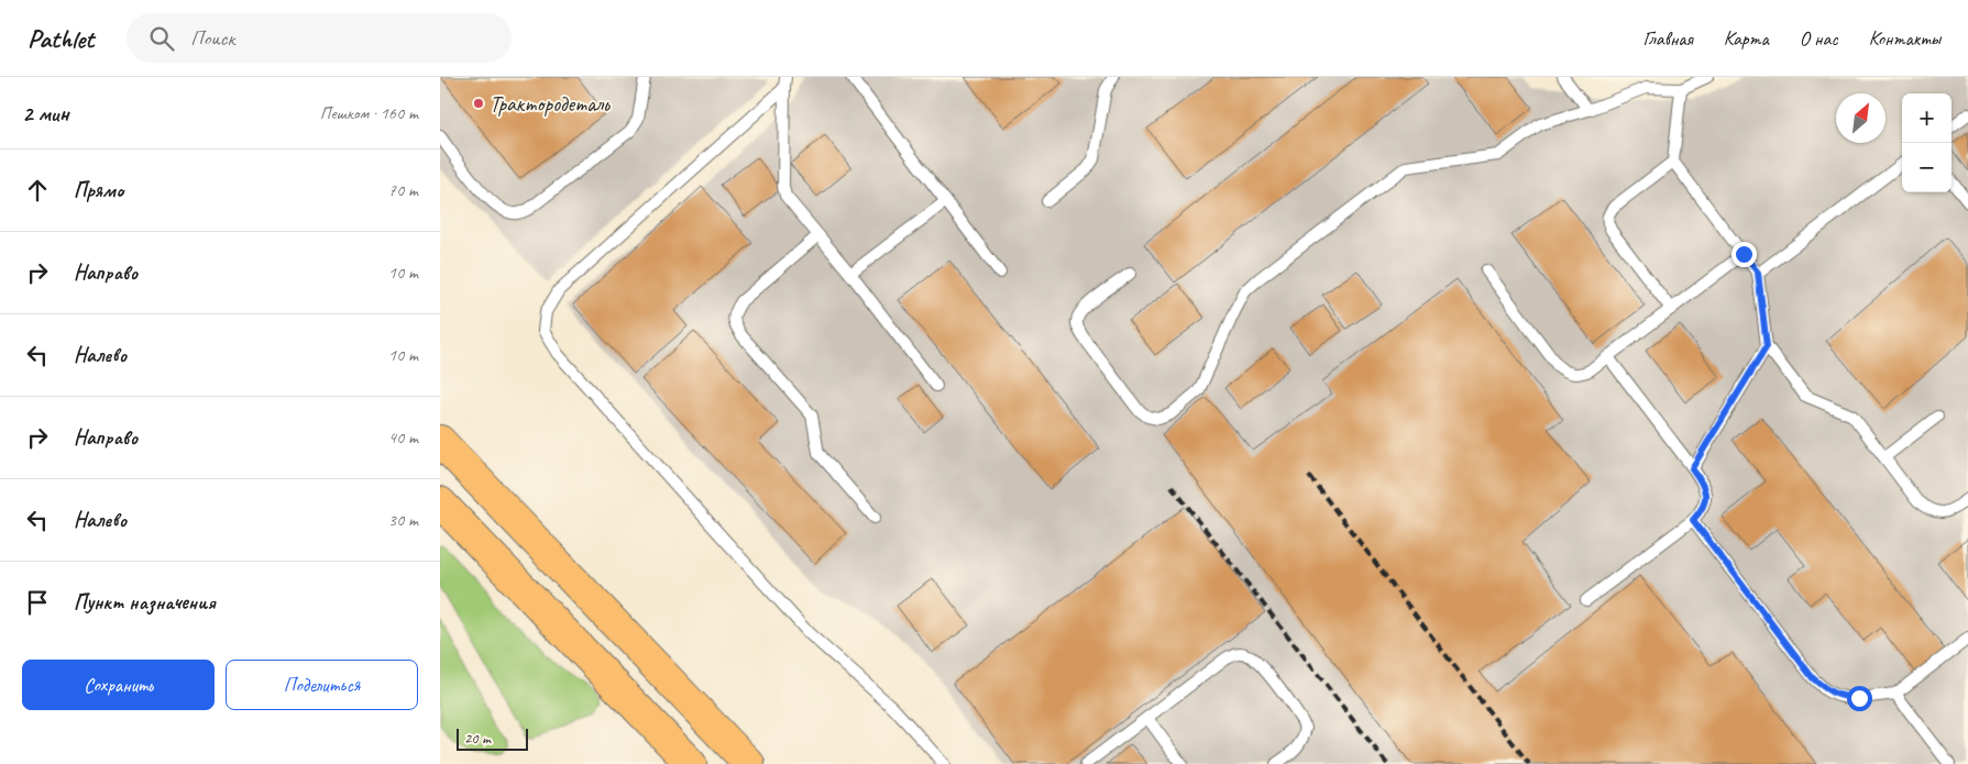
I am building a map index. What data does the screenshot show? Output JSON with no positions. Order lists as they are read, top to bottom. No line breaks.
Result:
{"places":["Трактородеталь"],"scale_bar":"20 m","north":"top right","page":{"header":"Pathlet","search":"Поиск","nav":["Главная","Карта","О нас","Контакты"],"heading":["2 мин","Пешком · 160 m"],"map_buttons":["+","−"],"list":[["Прямо","70 m"],["Направо","10 m"],["Налево","10 m"],["Направо","40 m"],["Налево","30 m"],"Пункт назначения"],"buttons":["Сохранить","Поделиться"],"scale":"20 m"}}
